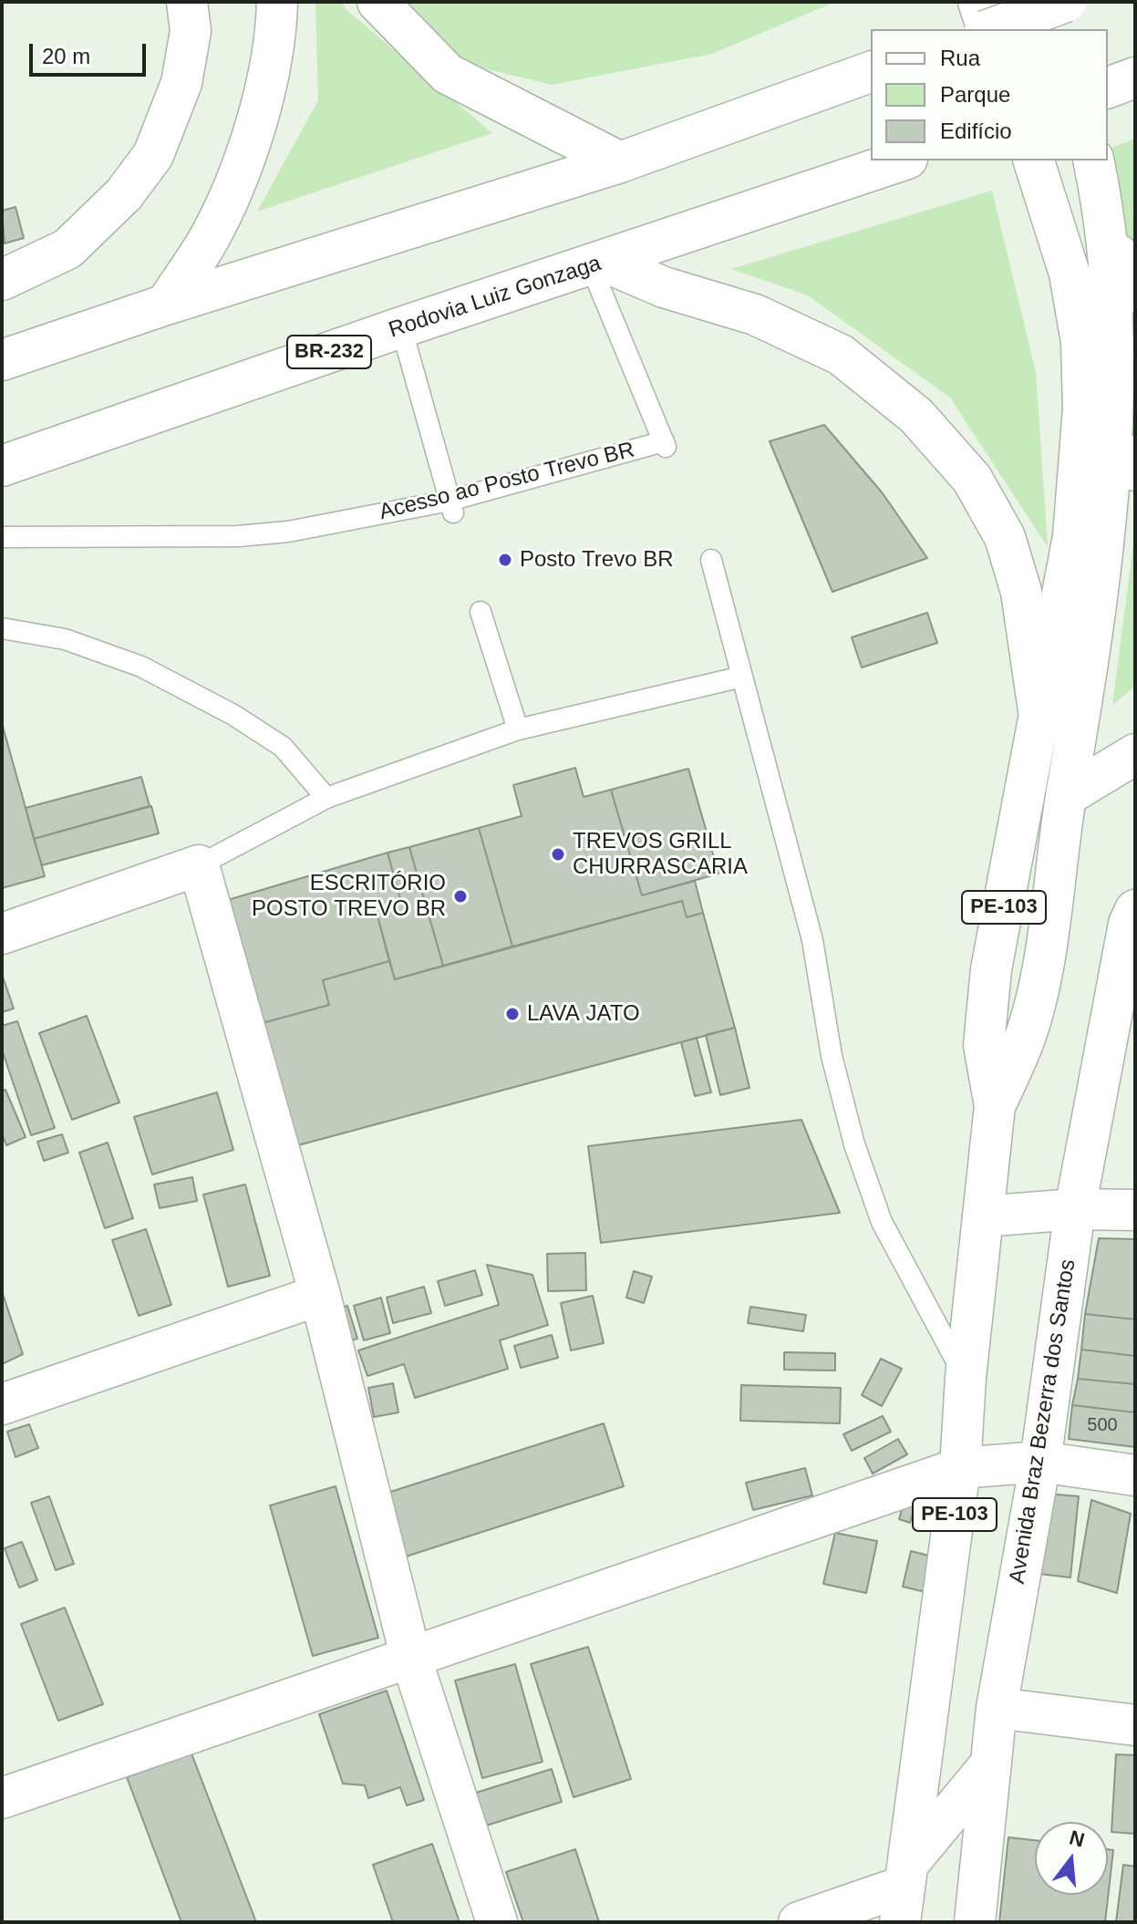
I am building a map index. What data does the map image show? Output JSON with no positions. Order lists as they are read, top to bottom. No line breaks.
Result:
{"streets":{"main road":["Rodovia Luiz Gonzaga","BR-232","PE-103","Avenida Braz Bezerra dos Santos"],"lane":["Acesso ao Posto Trevo BR"]},"crossings":[["Rodovia Luiz Gonzaga","Acesso ao Posto Trevo BR"]],"places":["Posto Trevo BR","TREVOS GRILL CHURRASCARIA","ESCRITÓRIO POSTO TREVO BR","LAVA JATO"],"house_numbers":["500"],"legend":["Rua","Parque","Edifício"],"scale_bar":"20 m","north":"top"}
